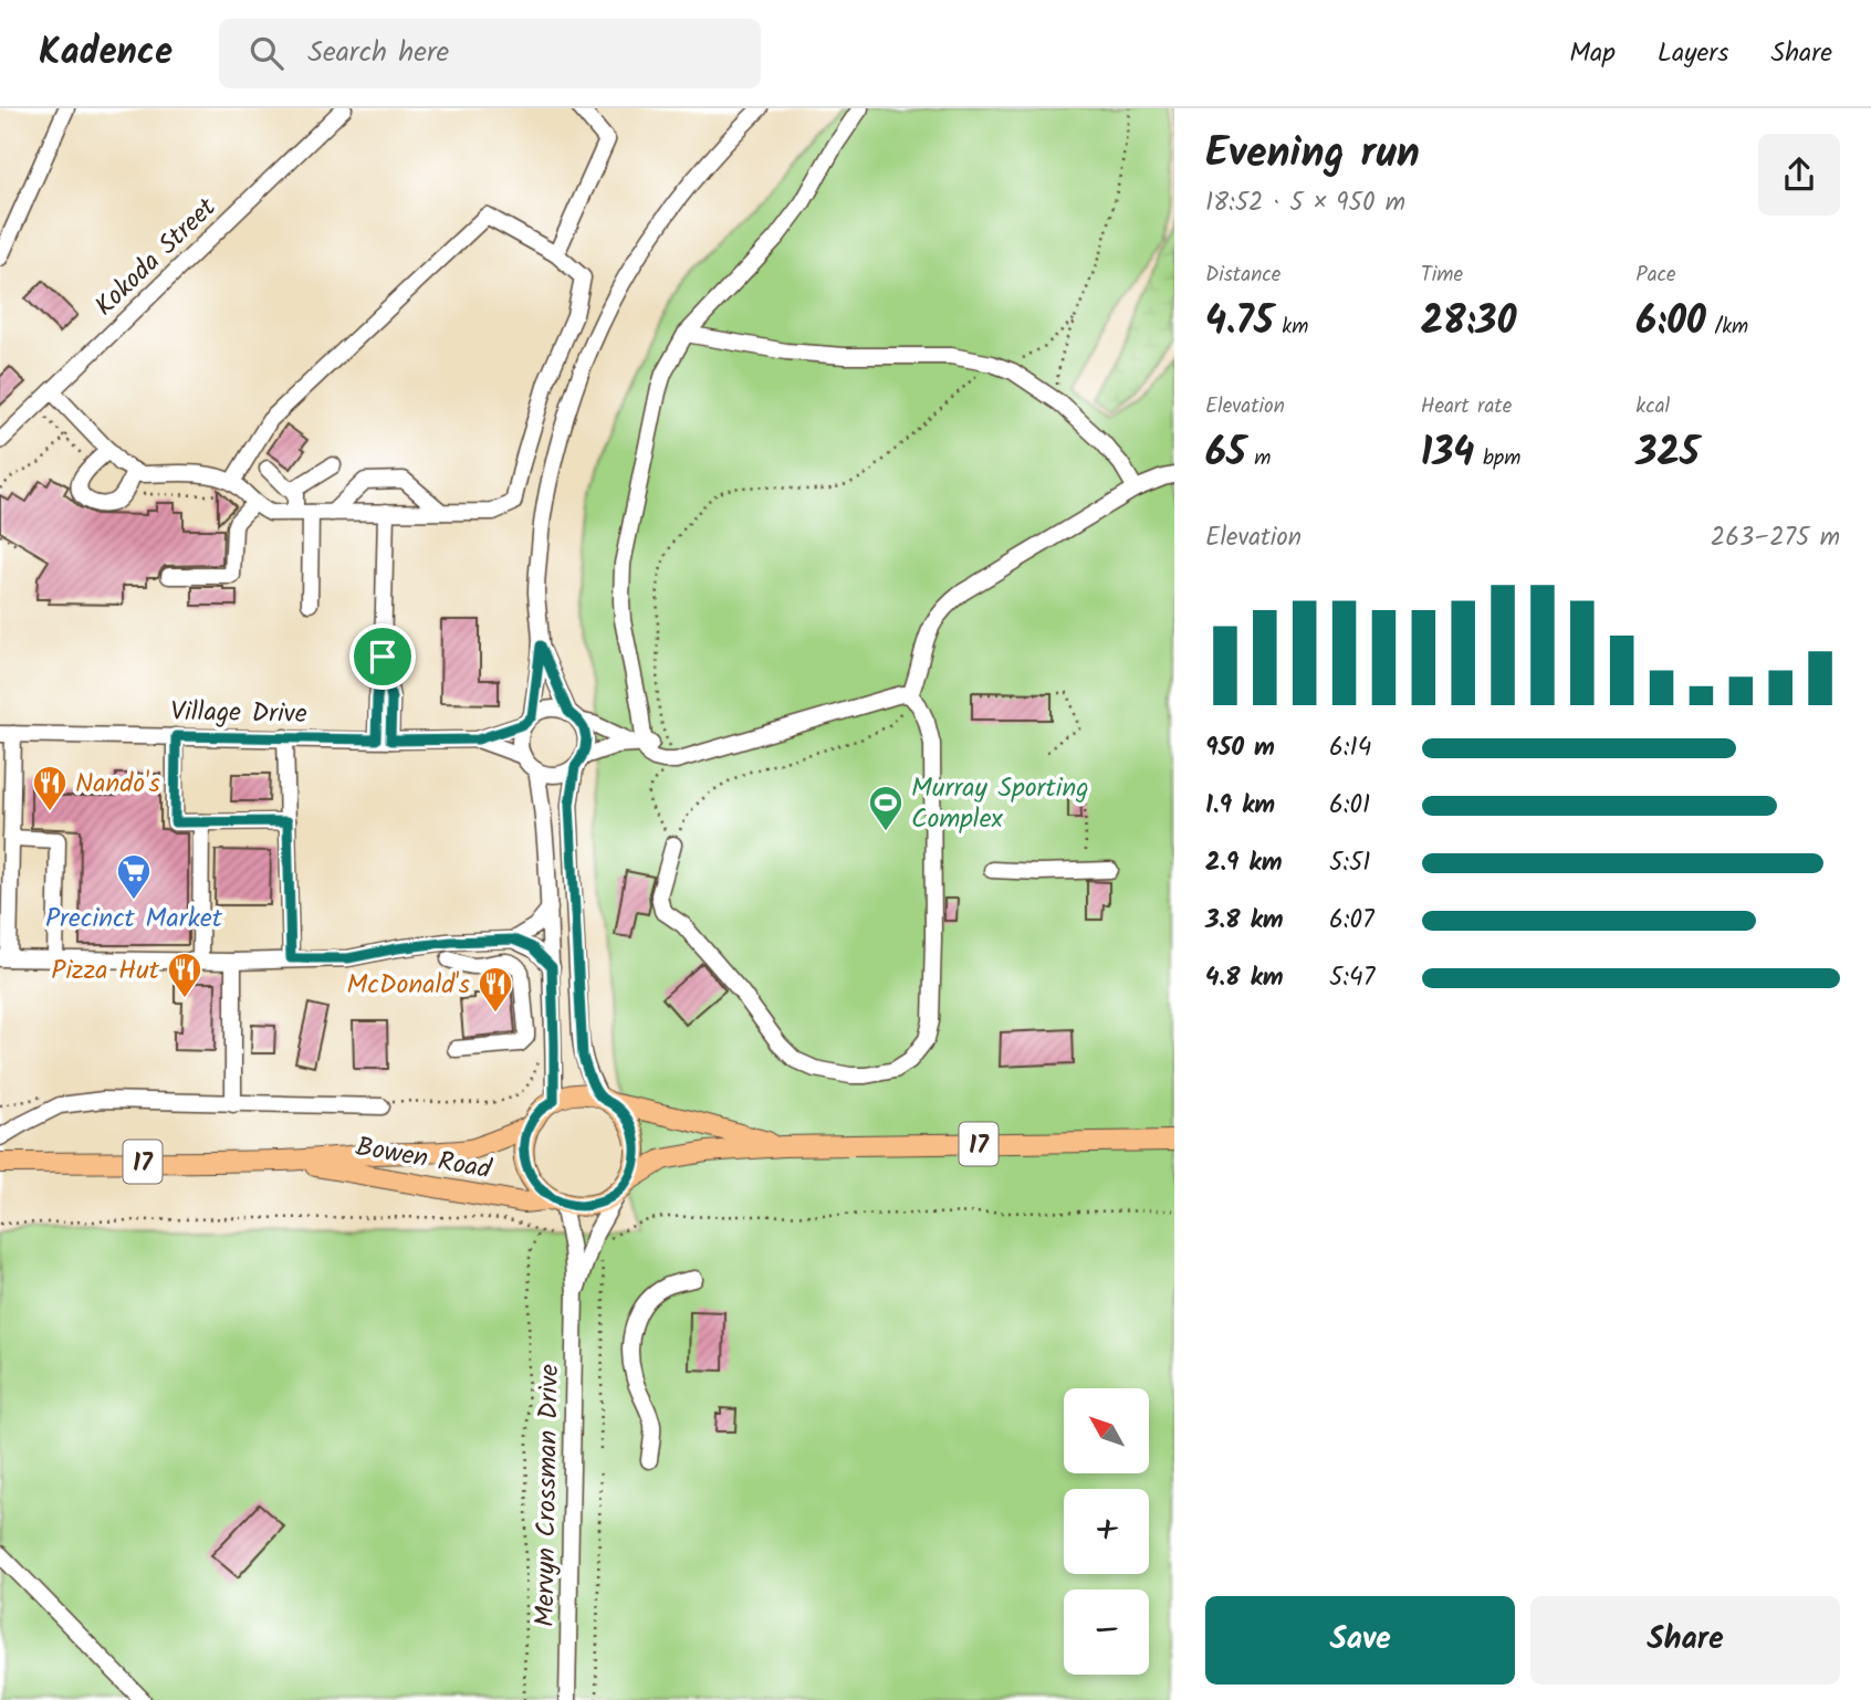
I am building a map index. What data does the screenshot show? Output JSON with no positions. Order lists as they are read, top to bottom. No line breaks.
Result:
{"streets":{"main road":["17","Bowen Road"],"street":["Kokoda Street","Village Drive","Mervyn Crossman Drive"]},"crossings":[["Bowen Road","Mervyn Crossman Drive"]],"places":{"restaurant":["Nando's","Pizza Hut","McDonald's"],"sports":["Murray Sporting Complex"],"supermarket":["Precinct Market"]},"north":"top left","page":{"header":"Kadence","search":"Search here","nav":["Map","Layers","Share"],"heading":["Evening run","18:52 · 5 × 950 m"],"stats":[["Distance","4.75 km"],["Time","28:30"],["Pace","6:00 /km"],["Elevation","65 m"],["Heart rate","134 bpm"],["kcal","325"]],"chart":["Elevation","263–275 m"],"list":[{"name":"950 m","note":"6:14"},{"name":"1.9 km","note":"6:01"},{"name":"2.9 km","note":"5:51"},{"name":"3.8 km","note":"6:07"},{"name":"4.8 km","note":"5:47"}],"map_buttons":["+","−"],"buttons":["Save","Share"]}}
